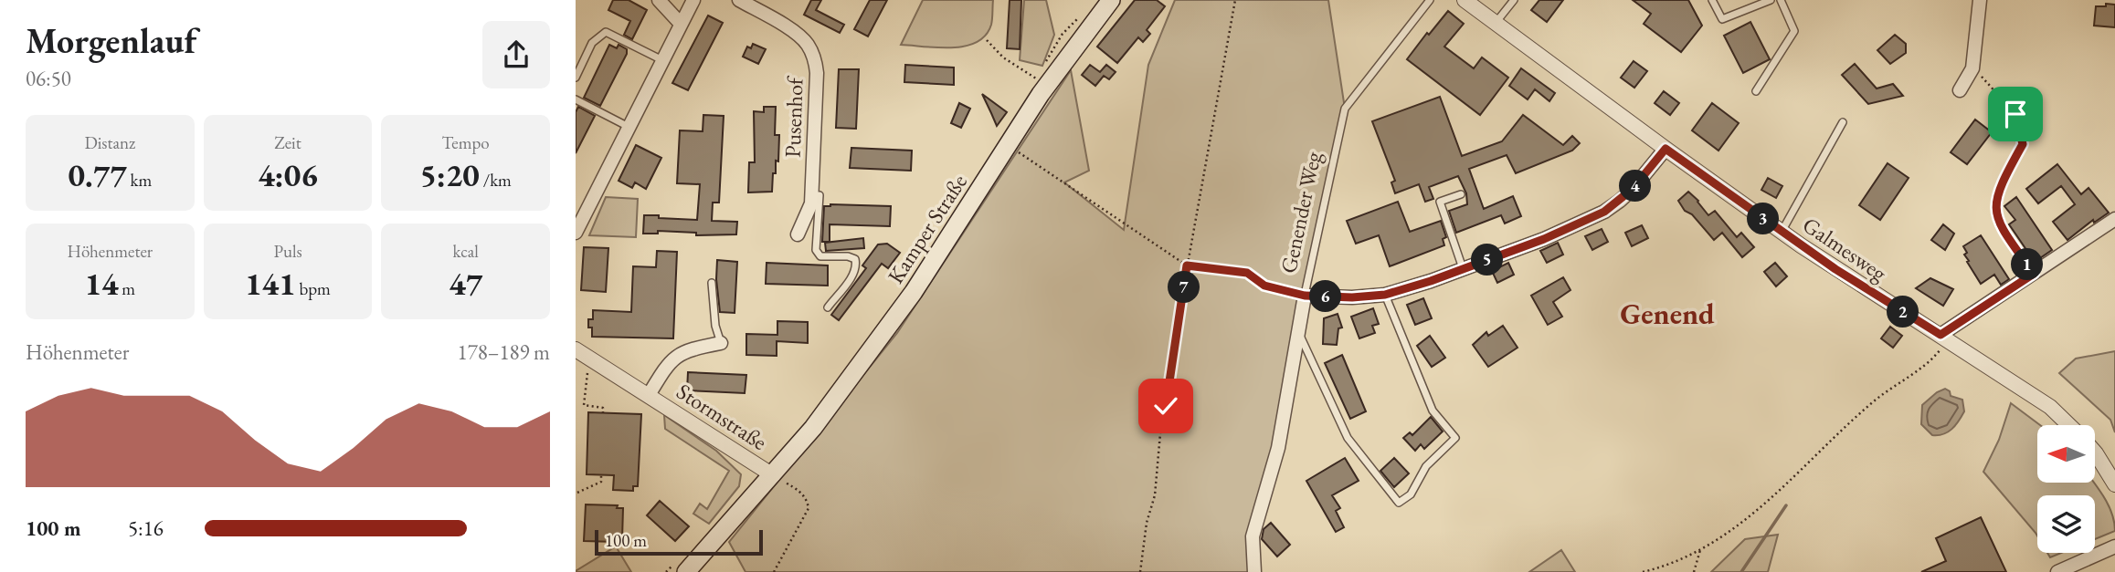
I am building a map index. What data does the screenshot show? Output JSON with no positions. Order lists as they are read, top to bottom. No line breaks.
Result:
{"streets":{"main road":["Kamper Straße"],"street":["Pusenhof","Genender Weg","Galmesweg","Stormstraße"]},"crossings":[["Kamper Straße","Stormstraße"]],"districts":["Genend"],"scale_bar":"100 m","north":"left","page":{"heading":["Morgenlauf","06:50"],"stats":[["Distanz","0.77 km"],["Zeit","4:06"],["Tempo","5:20 /km"],["Höhenmeter","14 m"],["Puls","141 bpm"],["kcal","47"]],"pins":["4","3","5","1","7","6","2"],"chart":["Höhenmeter","178–189 m"],"list":[{"name":"100 m","note":"5:16"}],"scale":"100 m"}}
